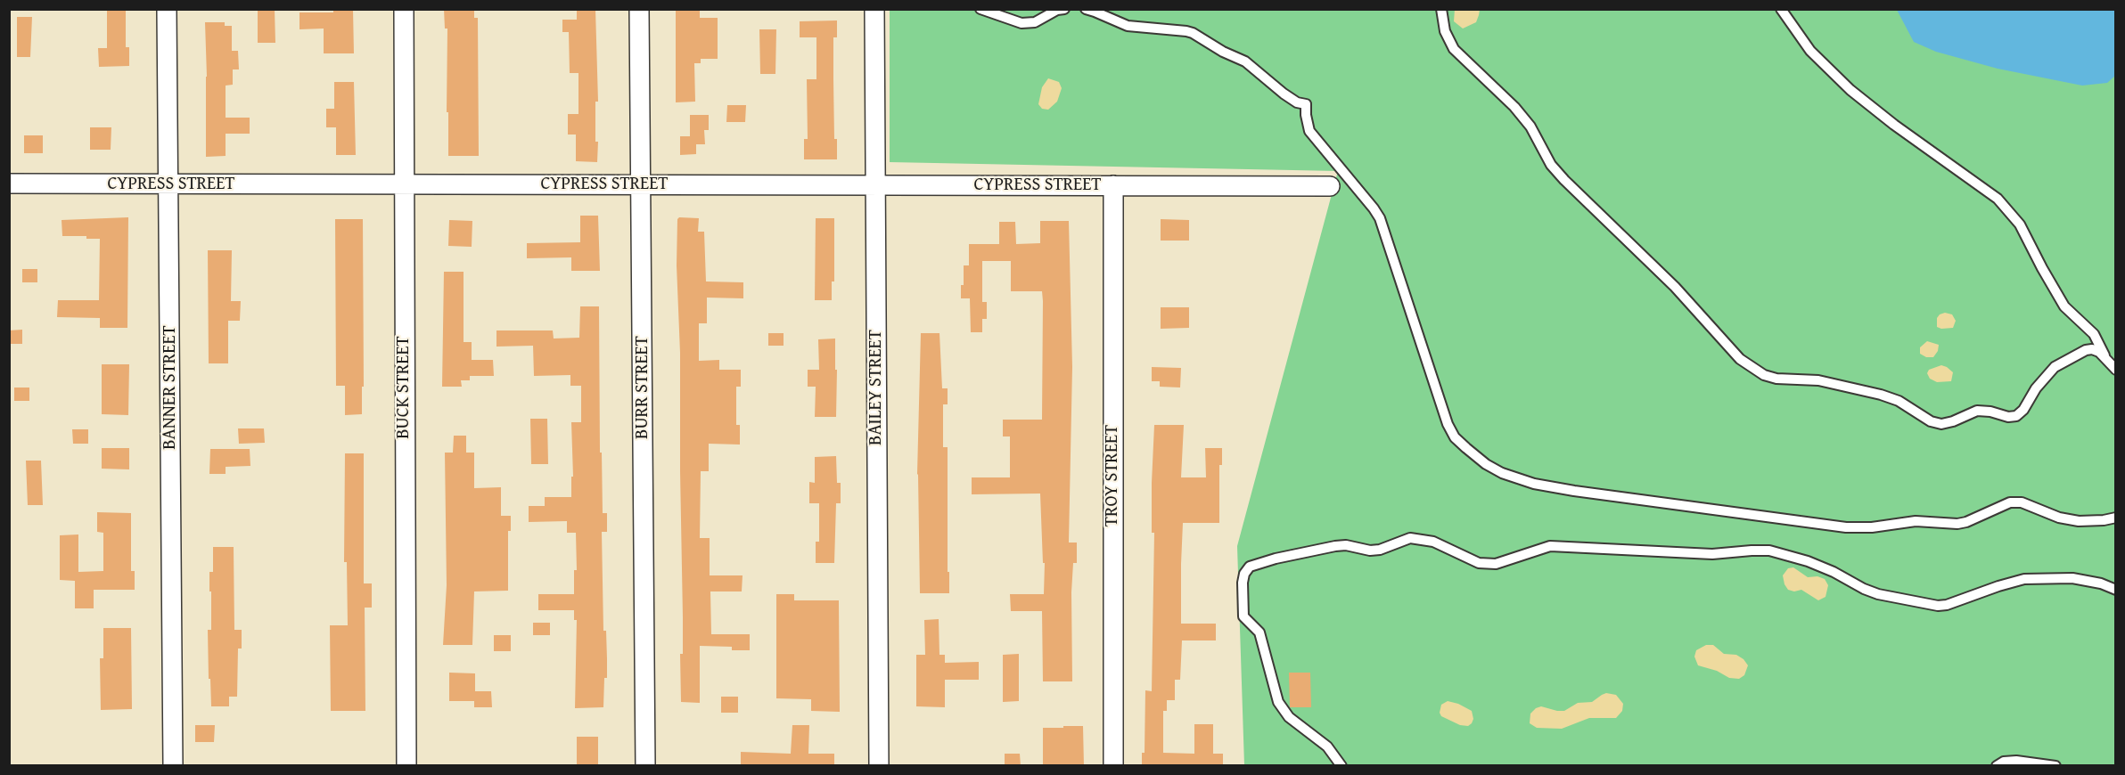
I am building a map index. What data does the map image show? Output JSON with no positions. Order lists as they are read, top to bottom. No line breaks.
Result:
{"streets":{"street":["CYPRESS STREET","BANNER STREET","BUCK STREET","BURR STREET","BAILEY STREET","TROY STREET"]},"crossings":[["CYPRESS STREET","BANNER STREET"],["CYPRESS STREET","BUCK STREET"],["CYPRESS STREET","BURR STREET"],["CYPRESS STREET","BAILEY STREET"],["CYPRESS STREET","TROY STREET"]]}
